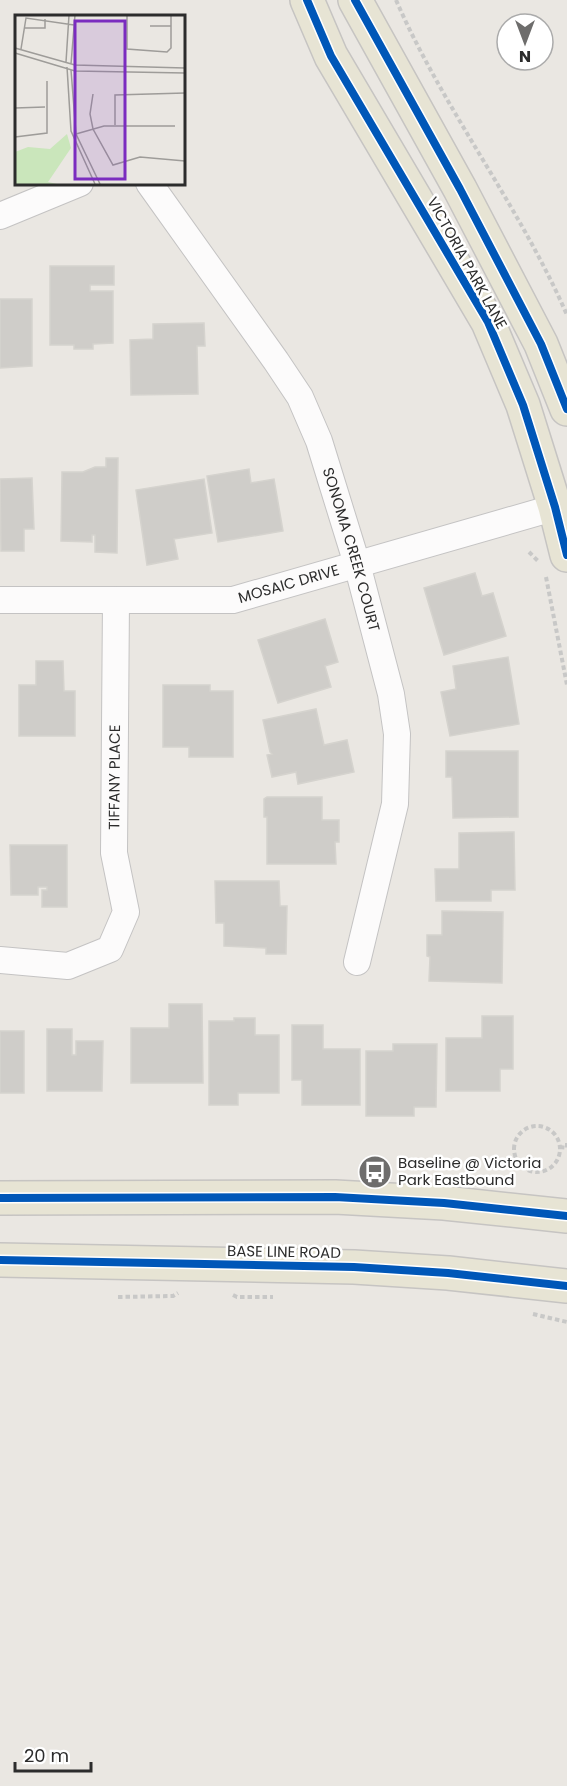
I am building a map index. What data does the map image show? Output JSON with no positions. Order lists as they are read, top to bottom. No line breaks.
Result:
{"streets":{"main road":["VICTORIA PARK LANE","BASE LINE ROAD"],"street":["SONOMA CREEK COURT","MOSAIC DRIVE","TIFFANY PLACE"]},"crossings":[["VICTORIA PARK LANE","MOSAIC DRIVE"],["SONOMA CREEK COURT","MOSAIC DRIVE"],["MOSAIC DRIVE","TIFFANY PLACE"]],"places":{"bus stop":["Baseline @ Victoria Park Eastbound"]},"scale_bar":"20 m","north":"bottom"}
